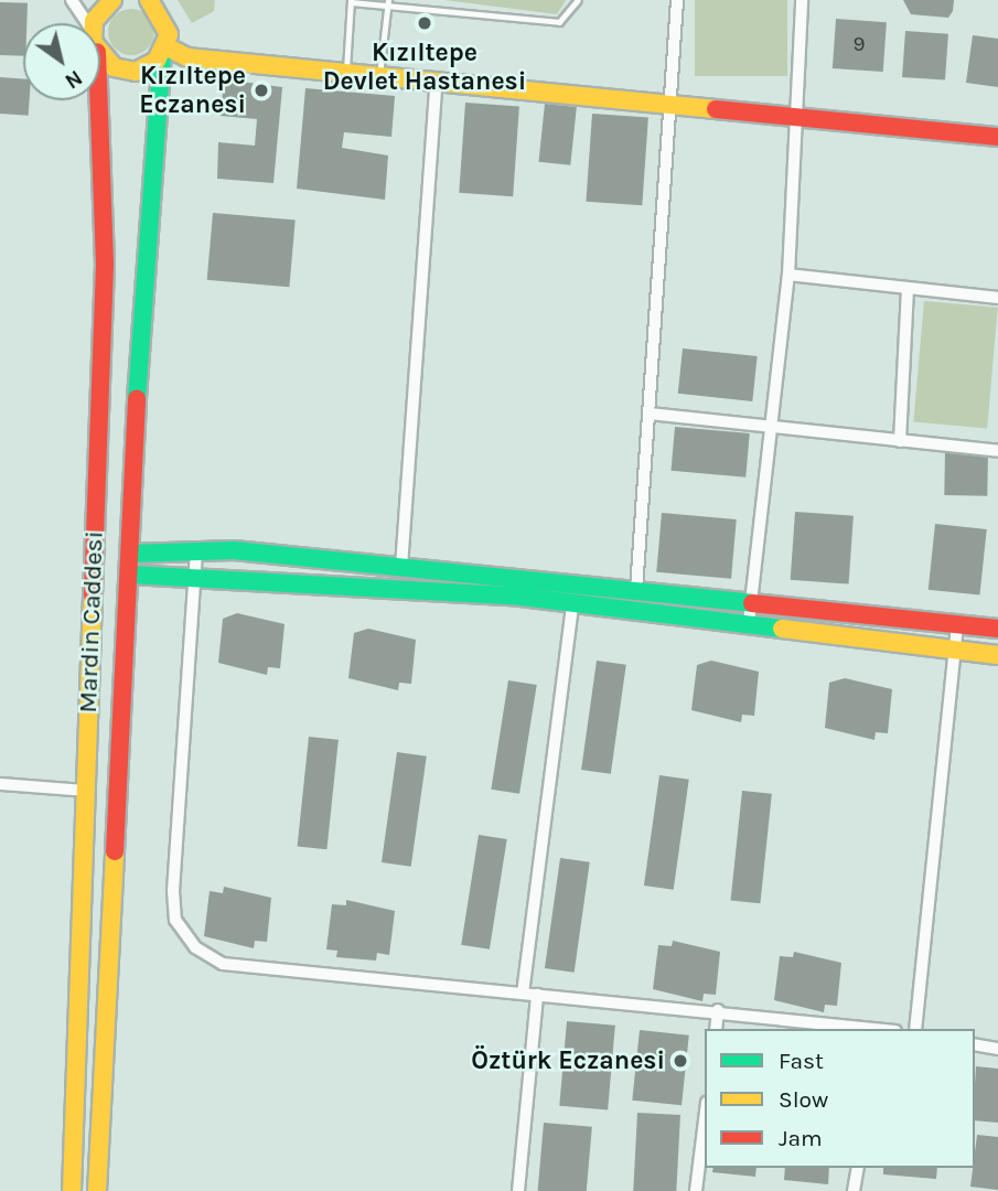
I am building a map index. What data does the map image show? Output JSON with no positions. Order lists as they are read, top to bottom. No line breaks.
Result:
{"streets":{"main road":["Mardin Caddesi"]},"places":["Kızıltepe Devlet Hastanesi","Kızıltepe Eczanesi","Öztürk Eczanesi"],"house_numbers":["9"],"legend":["Fast","Slow","Jam"],"north":"bottom right"}
